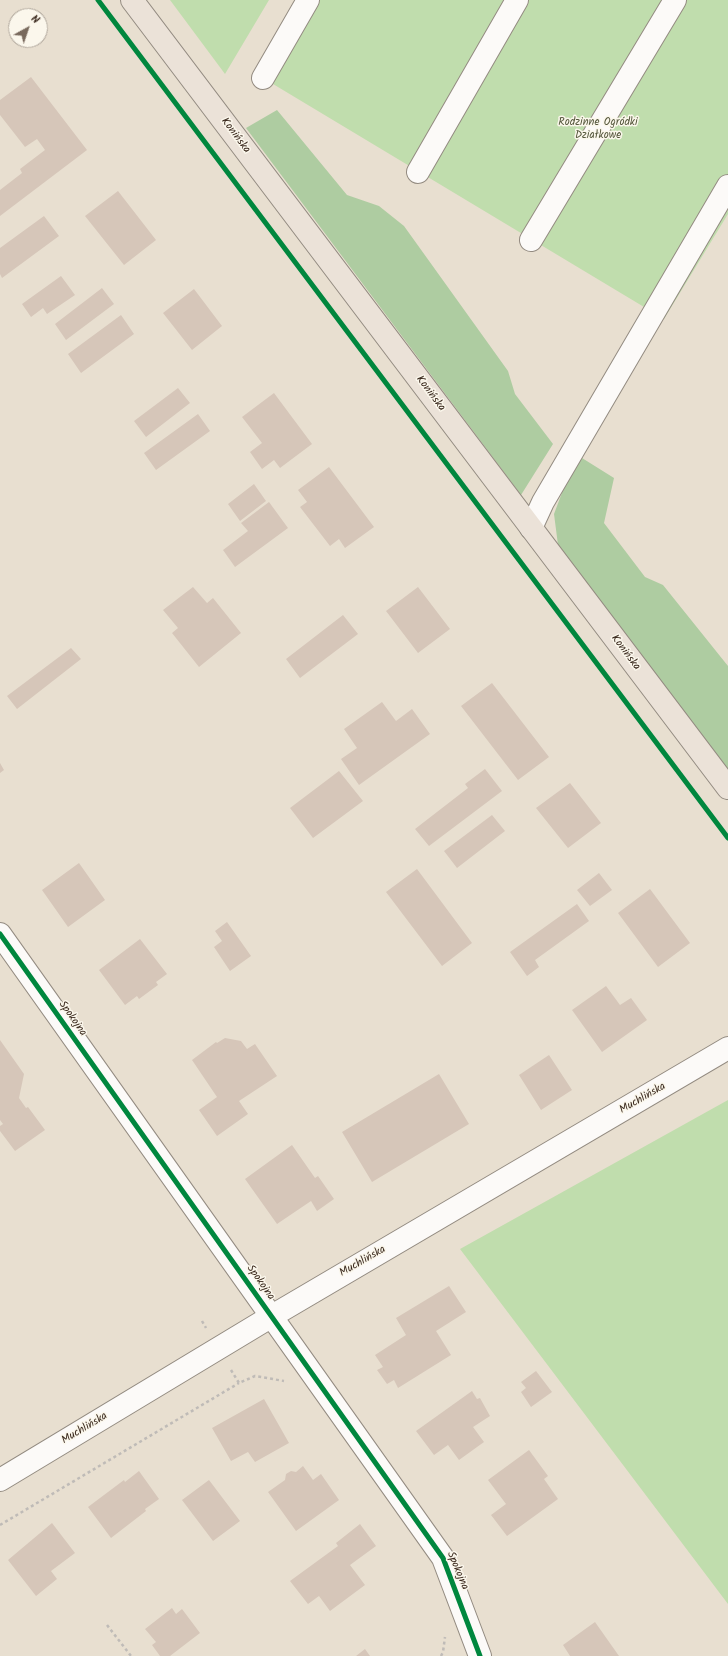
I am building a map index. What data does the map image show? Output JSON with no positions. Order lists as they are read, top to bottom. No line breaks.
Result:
{"streets":{"main road":["Konińska"],"street":["Spokojna","Muchlińska"]},"crossings":[["Spokojna","Muchlińska"]],"parks":["Rodzinne Ogródki Działkowe"],"north":"top right"}
